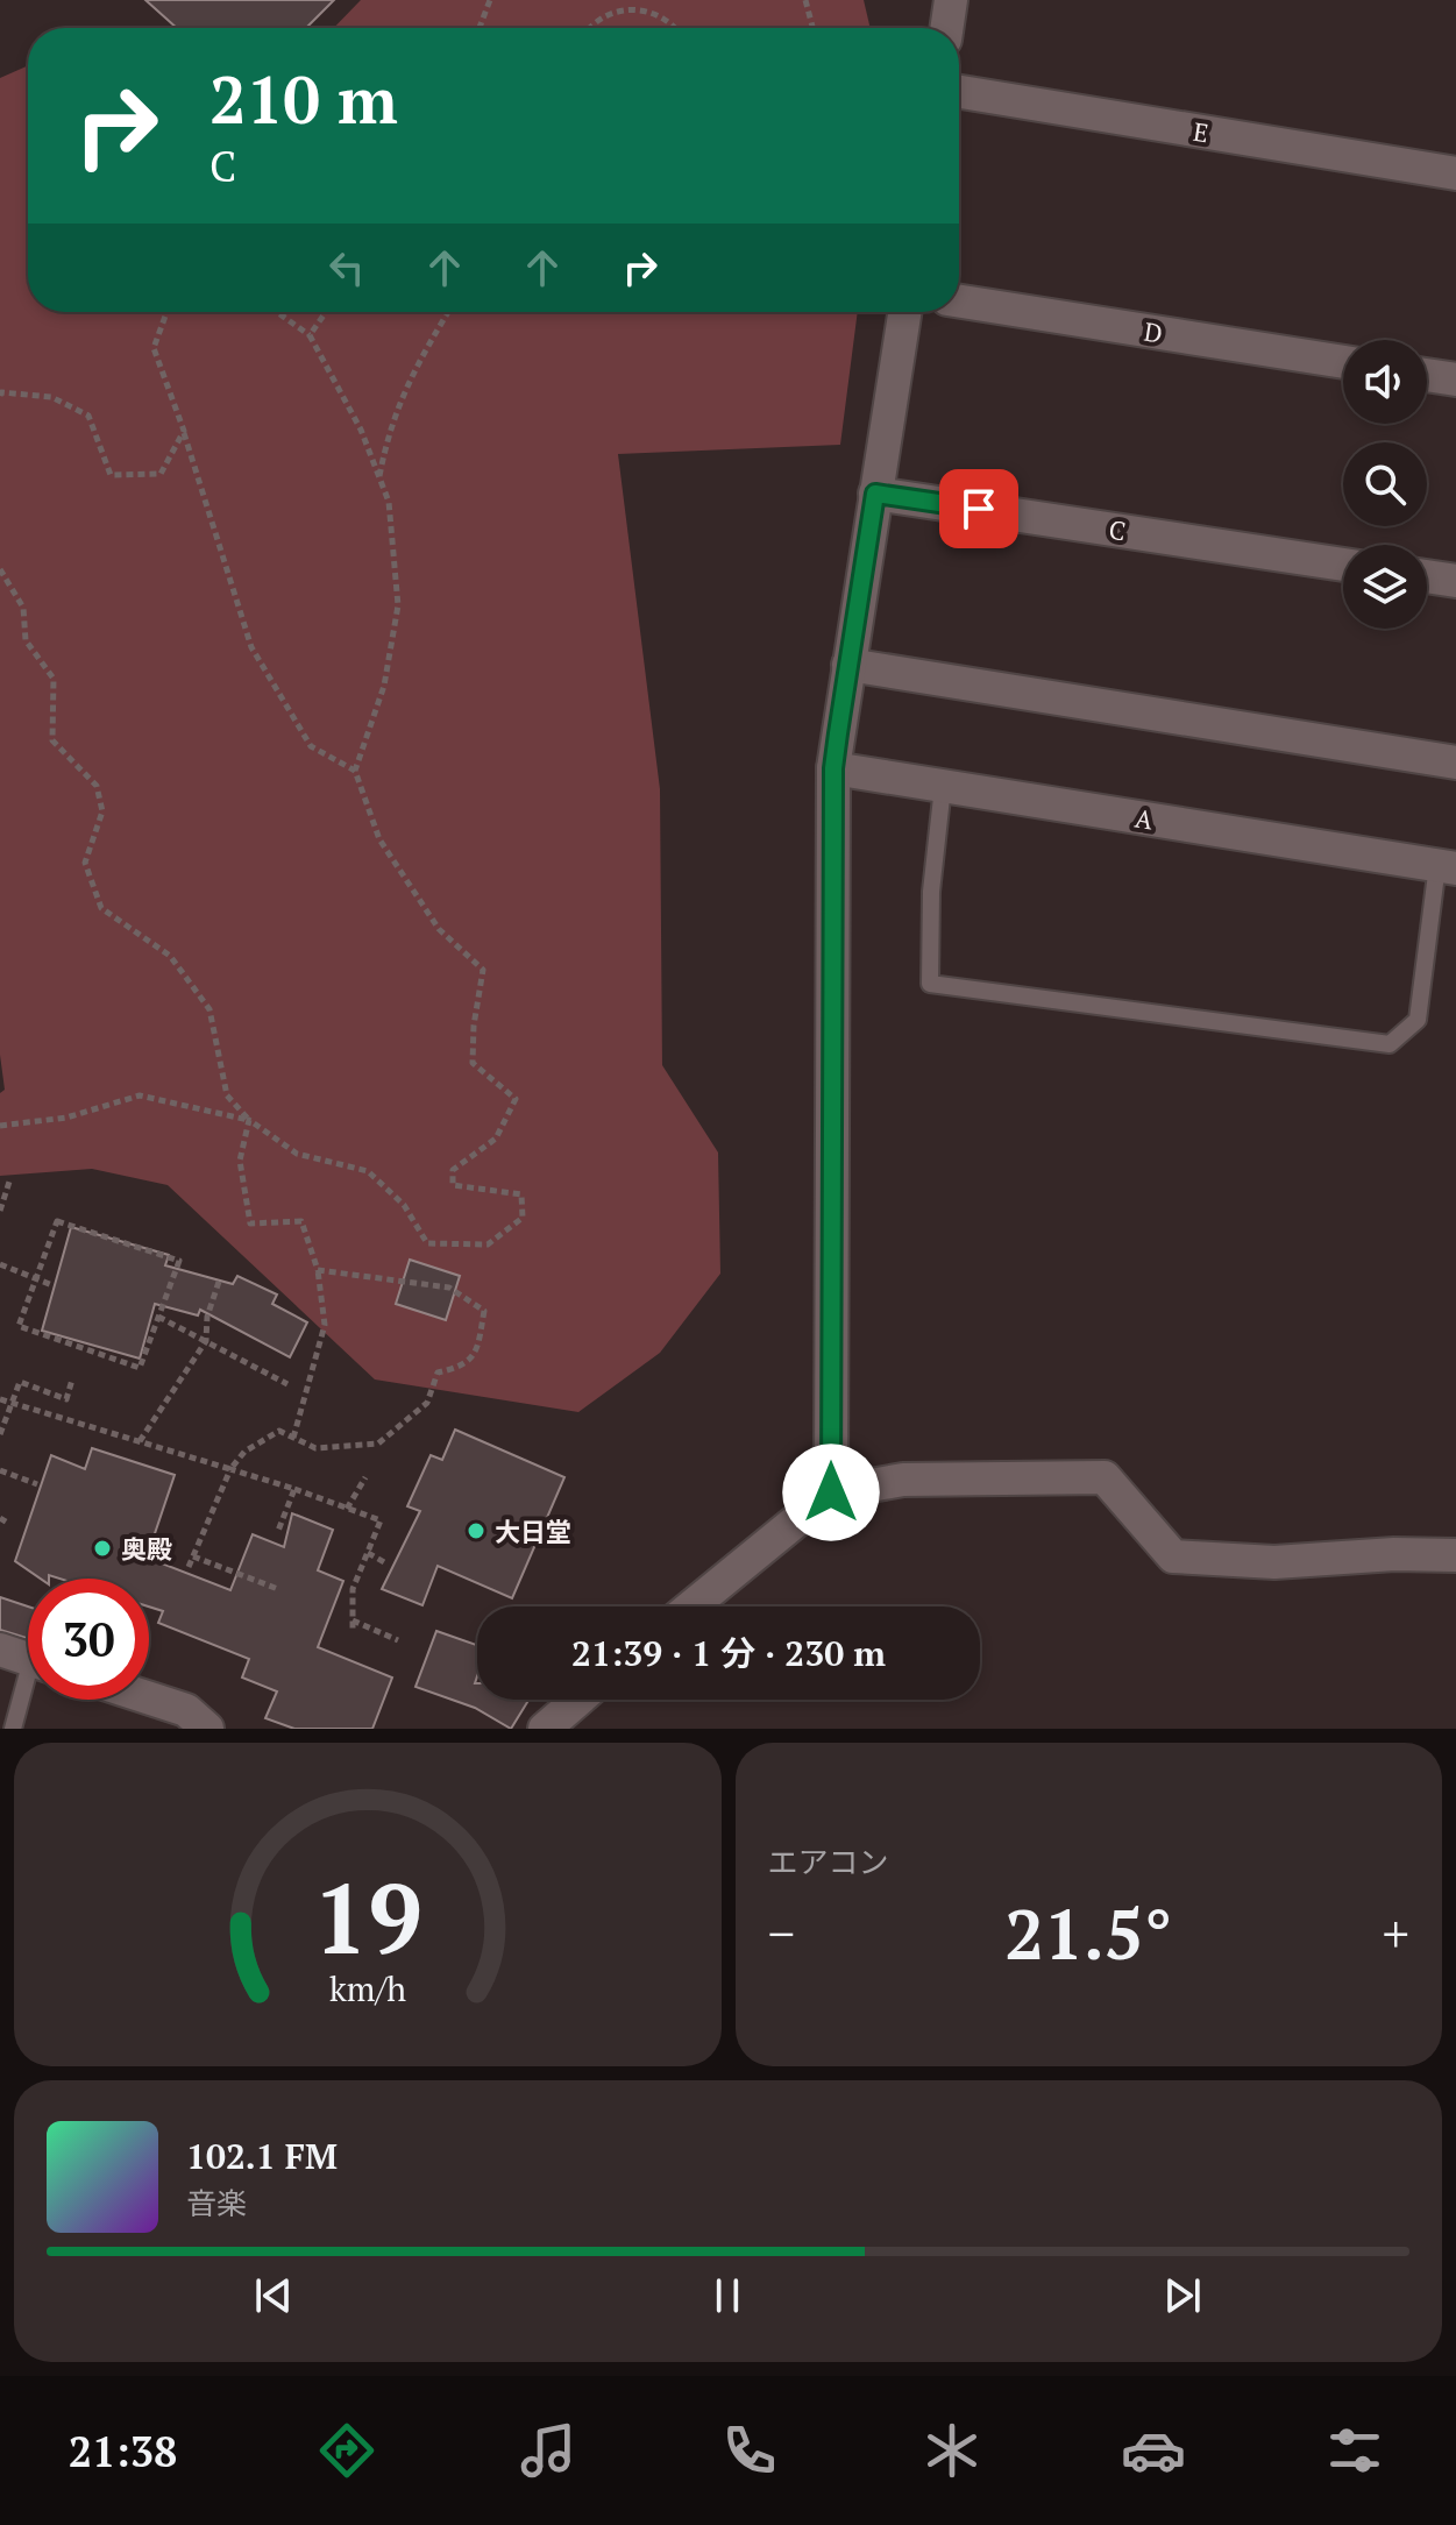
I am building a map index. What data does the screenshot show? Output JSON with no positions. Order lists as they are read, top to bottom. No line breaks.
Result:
{"streets":{"street":["E","D","C","A"]},"places":["大日堂","奥殿"],"page":{"turn":["210 m","C"],"limit":"30","trip":"21:39 · 1 分 · 230 m","tile":"エアコン","heat":["−","21.5°","+"],"song":["102.1 FM","音楽"],"tabs":"21:38","gauge":["19","km/h"]}}
